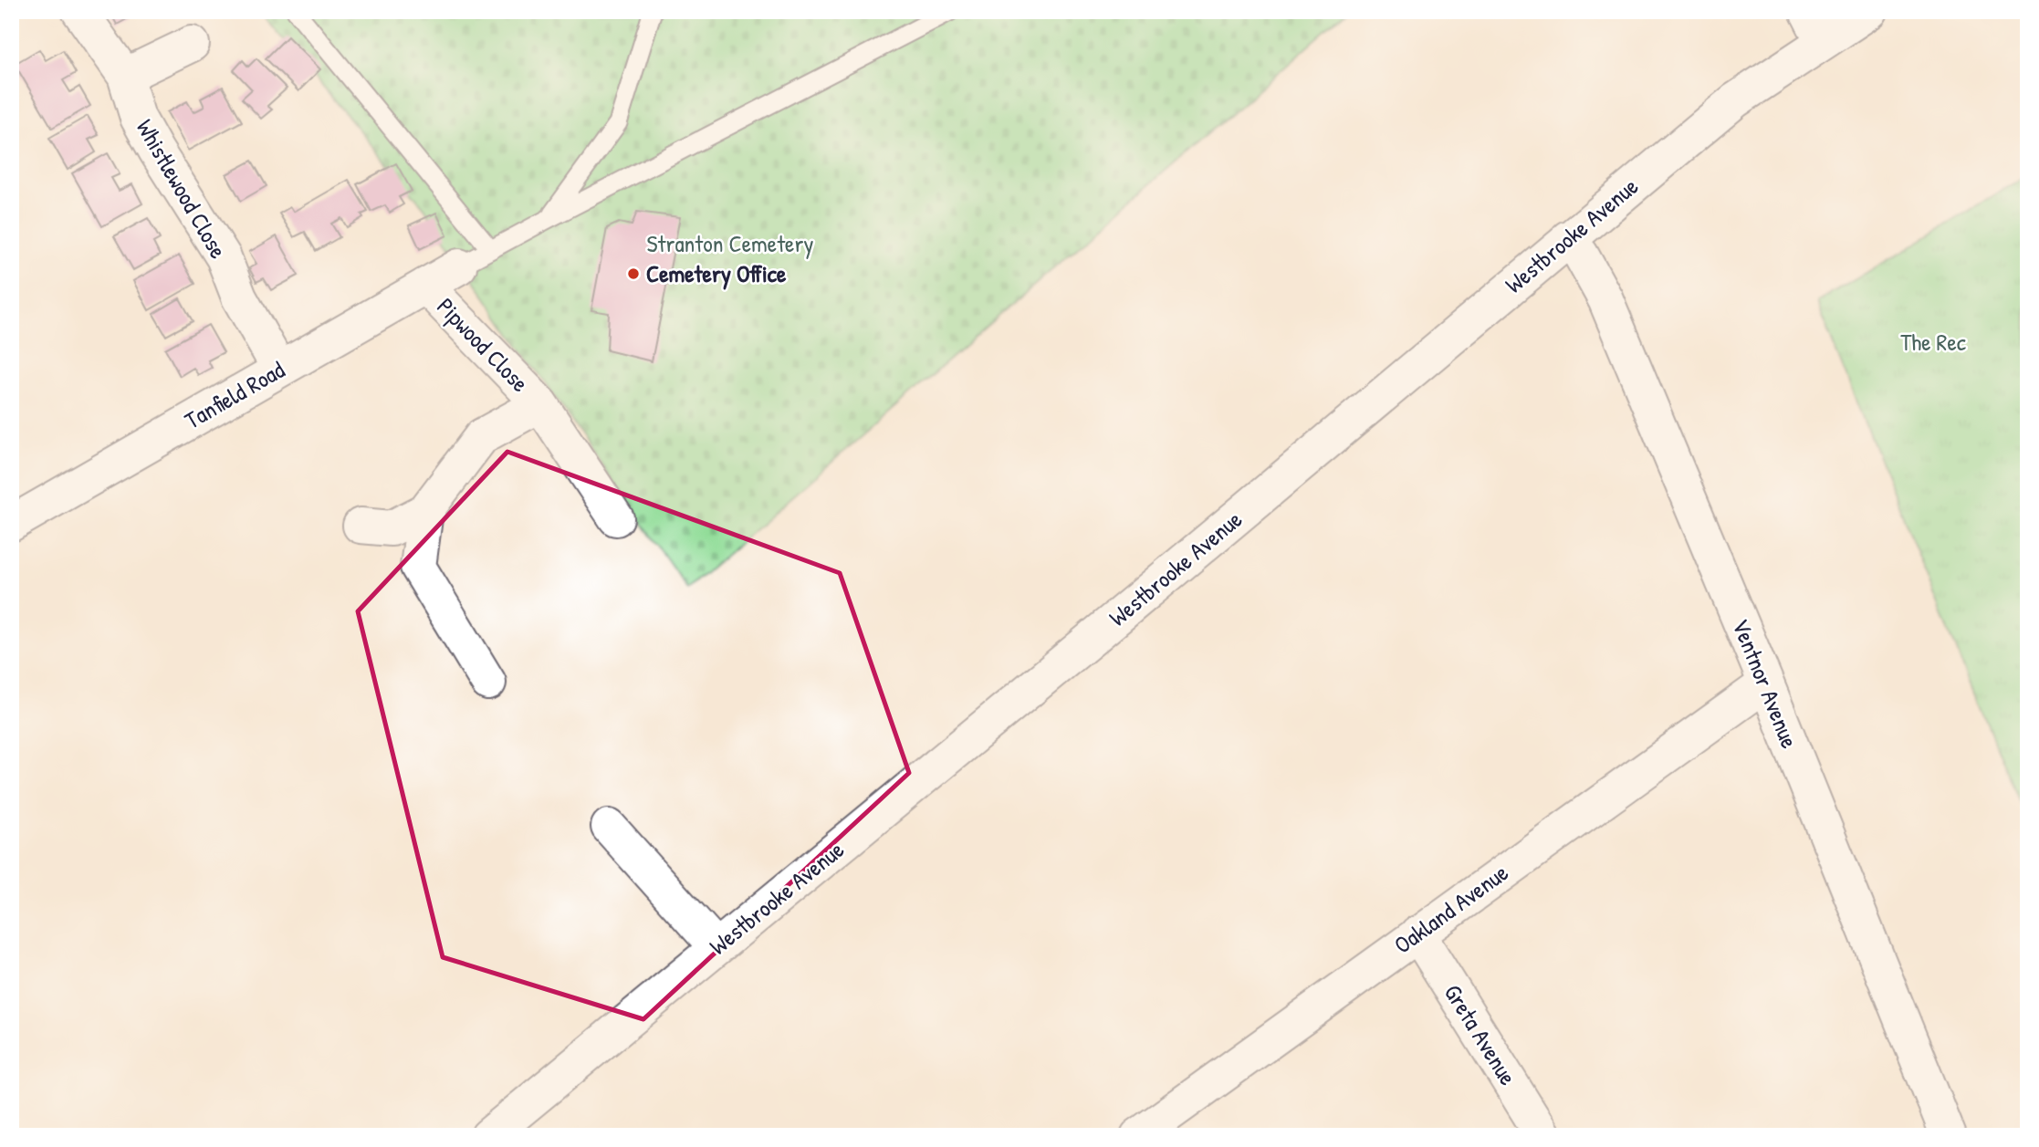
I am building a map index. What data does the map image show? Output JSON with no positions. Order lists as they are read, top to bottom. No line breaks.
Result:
{"streets":{"street":["Whistlewood Close","Westbrooke Avenue","Pipwood Close","Tanfield Road","Ventnor Avenue","Oakland Avenue","Greta Avenue"]},"crossings":[["Whistlewood Close","Tanfield Road"],["Westbrooke Avenue","Ventnor Avenue"],["Pipwood Close","Tanfield Road"],["Ventnor Avenue","Oakland Avenue"],["Oakland Avenue","Greta Avenue"]],"parks":["Stranton Cemetery","The Rec"],"places":["Cemetery Office"]}
